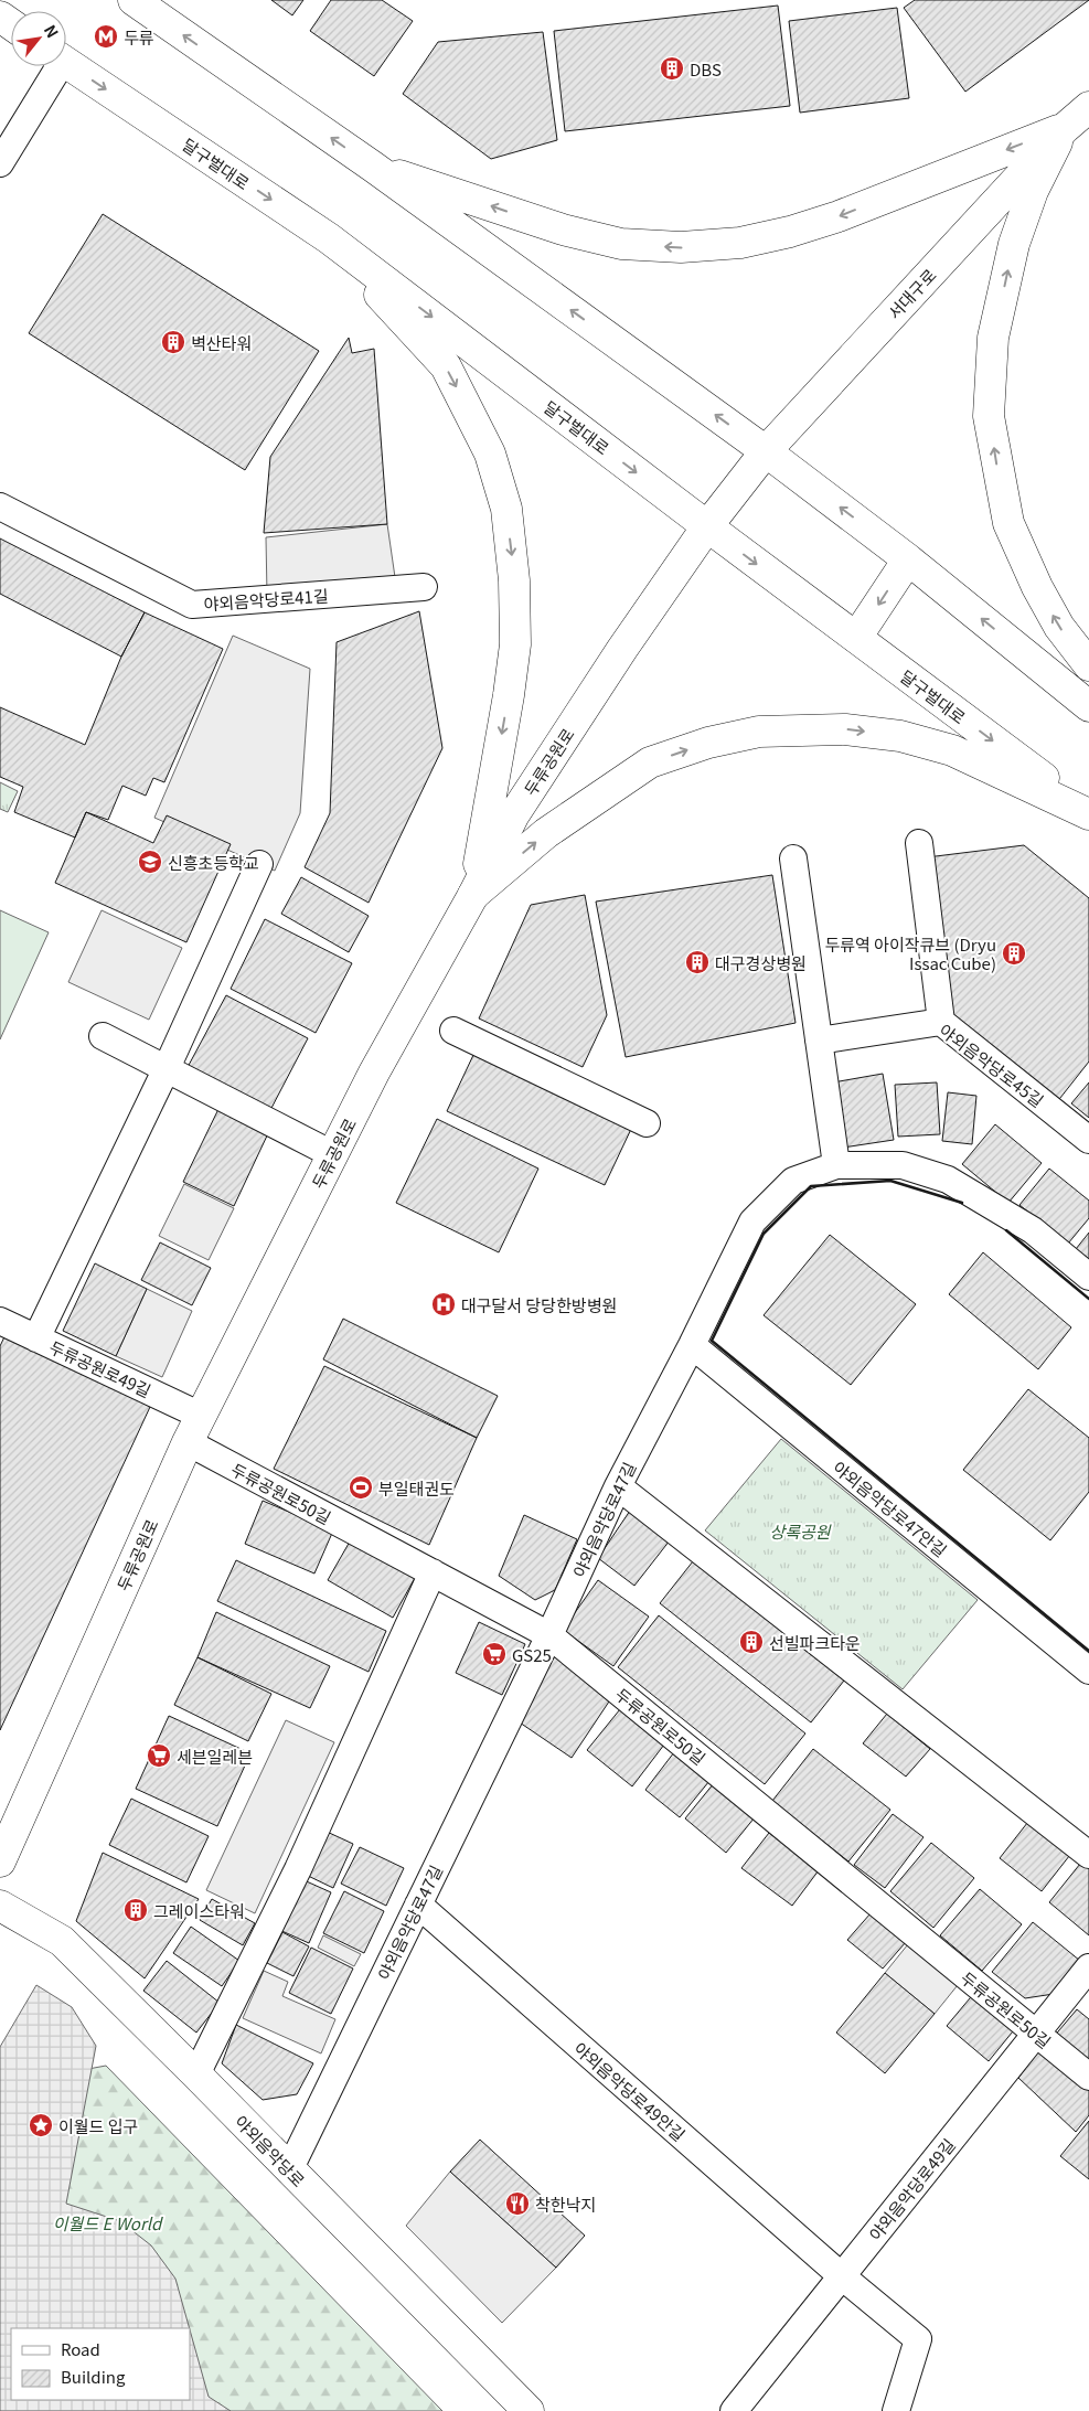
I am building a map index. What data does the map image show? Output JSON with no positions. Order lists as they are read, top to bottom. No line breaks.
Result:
{"streets":{"main road":["달구벌대로","서대구로","두류공원로","야외음악당로"],"street":["야외음악당로41길","야외음악당로45길","두류공원로49길","두류공원로50길","야외음악당로47안길","야외음악당로47길","야외음악당로49안길","야외음악당로49길"]},"crossings":[["달구벌대로","두류공원로"],["서대구로","두류공원로"],["두류공원로","두류공원로49길"],["두류공원로","두류공원로50길"],["두류공원로50길","야외음악당로47길"],["두류공원로50길","야외음악당로49길"],["야외음악당로47안길","야외음악당로47길"],["야외음악당로47길","야외음악당로49안길"],["야외음악당로47길","야외음악당로"],["야외음악당로49안길","야외음악당로49길"]],"parks":["상록공원","이월드 E World"],"places":{"metro station":["두류"],"building":["DBS","벽산타워","두류역 아이작큐브 (Dryu Issac Cube)","대구경상병원","선빌파크타운","그레이스타워"],"school or university":["신흥초등학교"],"hospital":["대구달서 당당한방병원"],"sports":["부일태권도"],"supermarket":["GS25","세븐일레븐"],"place":["이월드 입구"],"restaurant":["착한낙지"]},"legend":["Road","Building"],"north":"top right"}
